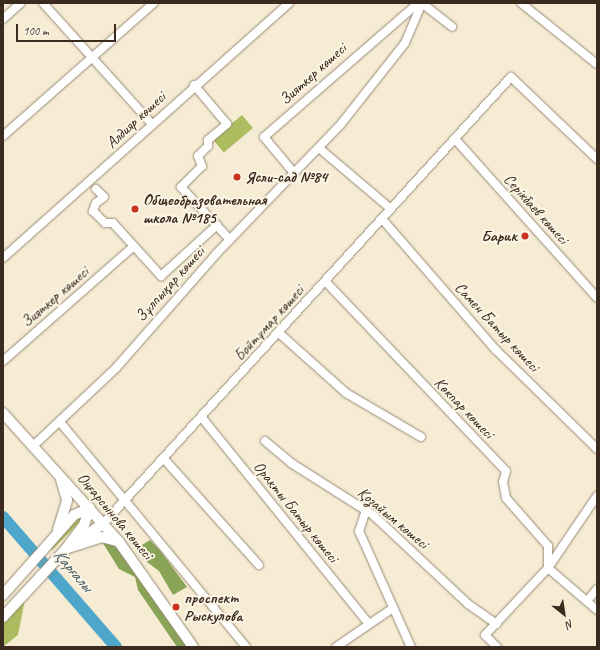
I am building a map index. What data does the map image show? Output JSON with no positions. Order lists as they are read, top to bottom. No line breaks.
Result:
{"streets":{"main road":["Оңғарсынова көшесі"],"street":["Зияткер көшесі","Алдияр көшесі","Серікбаев көшесі","Зұлпықар көшесі","Бойтұмар көшесі","Самен Батыр көшесі","Көкпар көшесі","Оракты Батыр көшесі","Қозайым көшесі"]},"crossings":[["Зияткер көшесі","Зұлпықар көшесі"],["Серікбаев көшесі","Бойтұмар көшесі"],["Зұлпықар көшесі","Оңғарсынова көшесі"],["Бойтұмар көшесі","Самен Батыр көшесі"],["Бойтұмар көшесі","Көкпар көшесі"],["Бойтұмар көшесі","Оракты Батыр көшесі"],["Бойтұмар көшесі","Оңғарсынова көшесі"]],"water":["Қарғалы"],"places":["Ясли-сад №84","Общеобразовательная школа №185","Барик","проспект Рыскулова"],"scale_bar":"100 m","north":"bottom right"}
